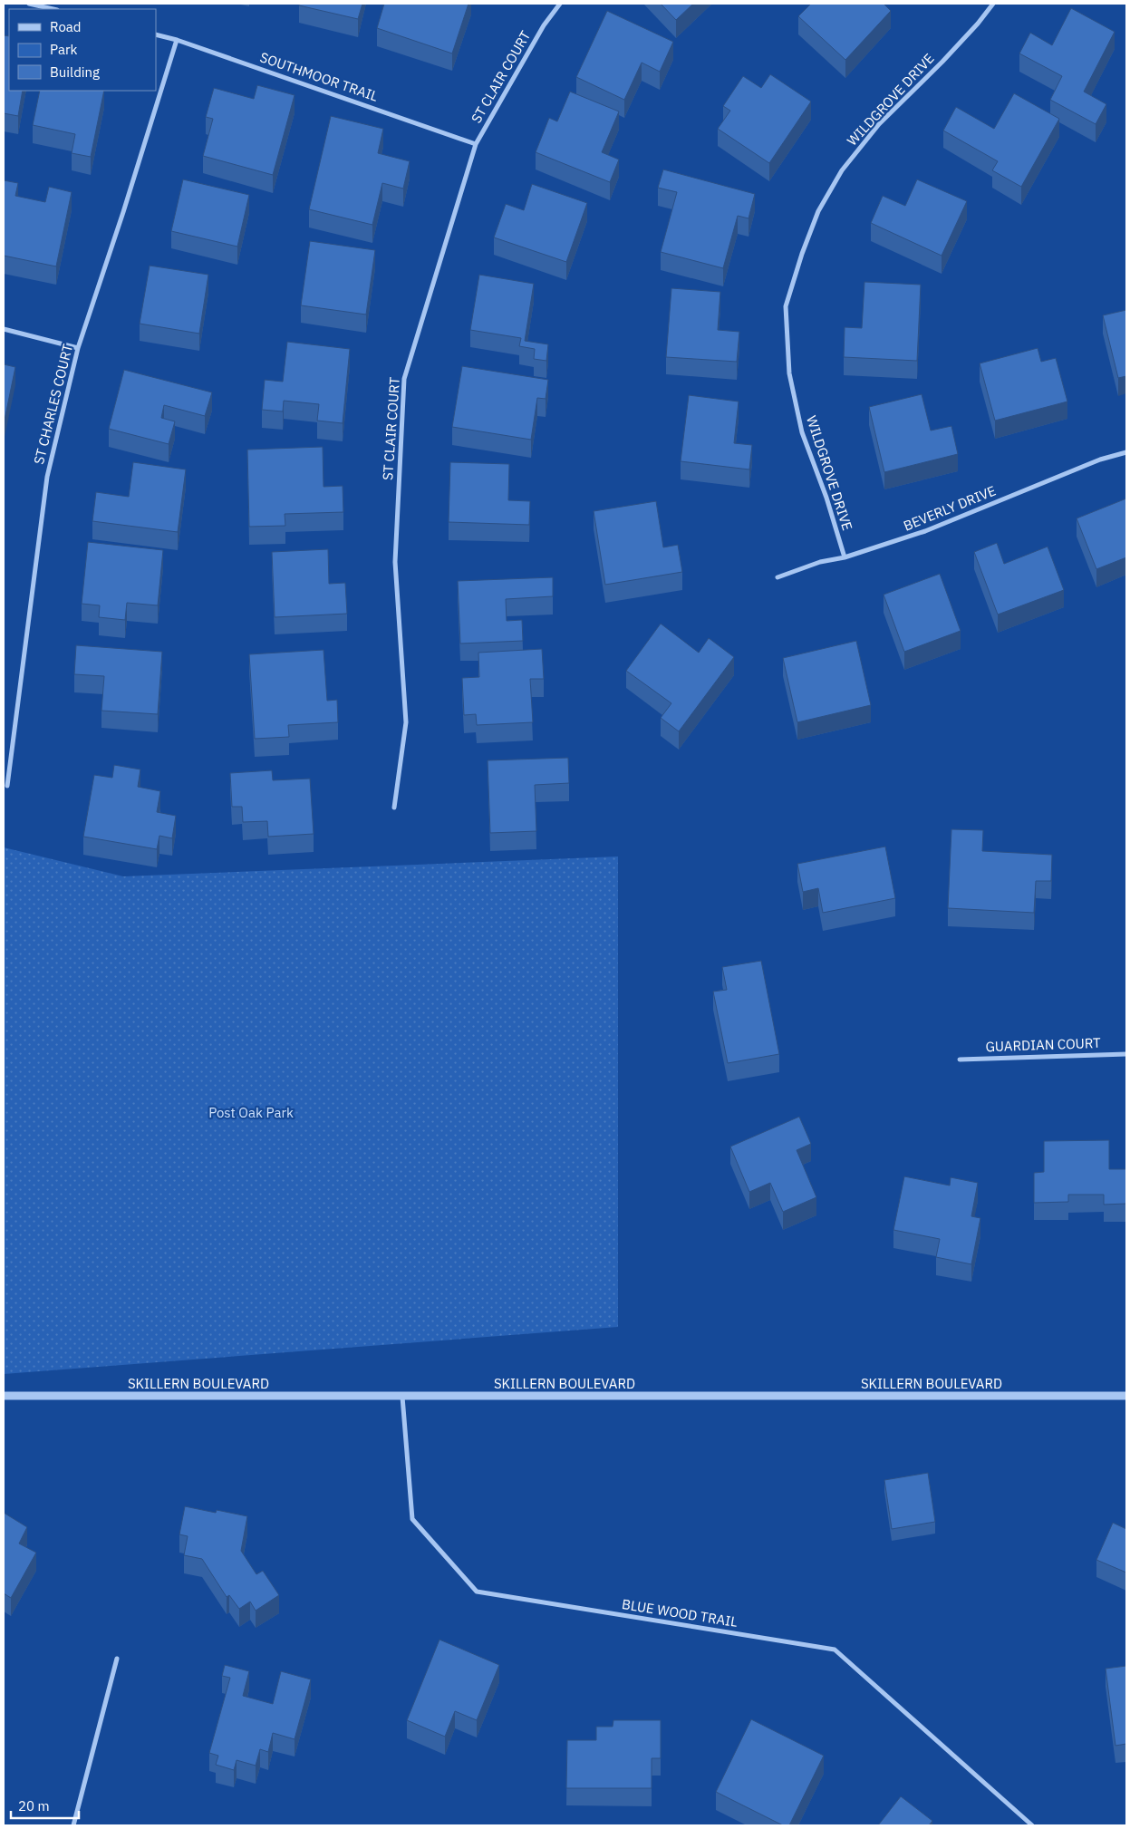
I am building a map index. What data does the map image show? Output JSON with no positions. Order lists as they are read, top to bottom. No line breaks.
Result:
{"streets":{"street":["SOUTHMOOR TRAIL","ST CLAIR COURT","WILDGROVE DRIVE","ST CHARLES COURT","BEVERLY DRIVE","GUARDIAN COURT","SKILLERN BOULEVARD","BLUE WOOD TRAIL"]},"crossings":[["SOUTHMOOR TRAIL","ST CLAIR COURT"],["SOUTHMOOR TRAIL","ST CHARLES COURT"],["WILDGROVE DRIVE","BEVERLY DRIVE"],["SKILLERN BOULEVARD","BLUE WOOD TRAIL"]],"parks":["Post Oak Park"],"legend":["Road","Park","Building"],"scale_bar":"20 m"}
